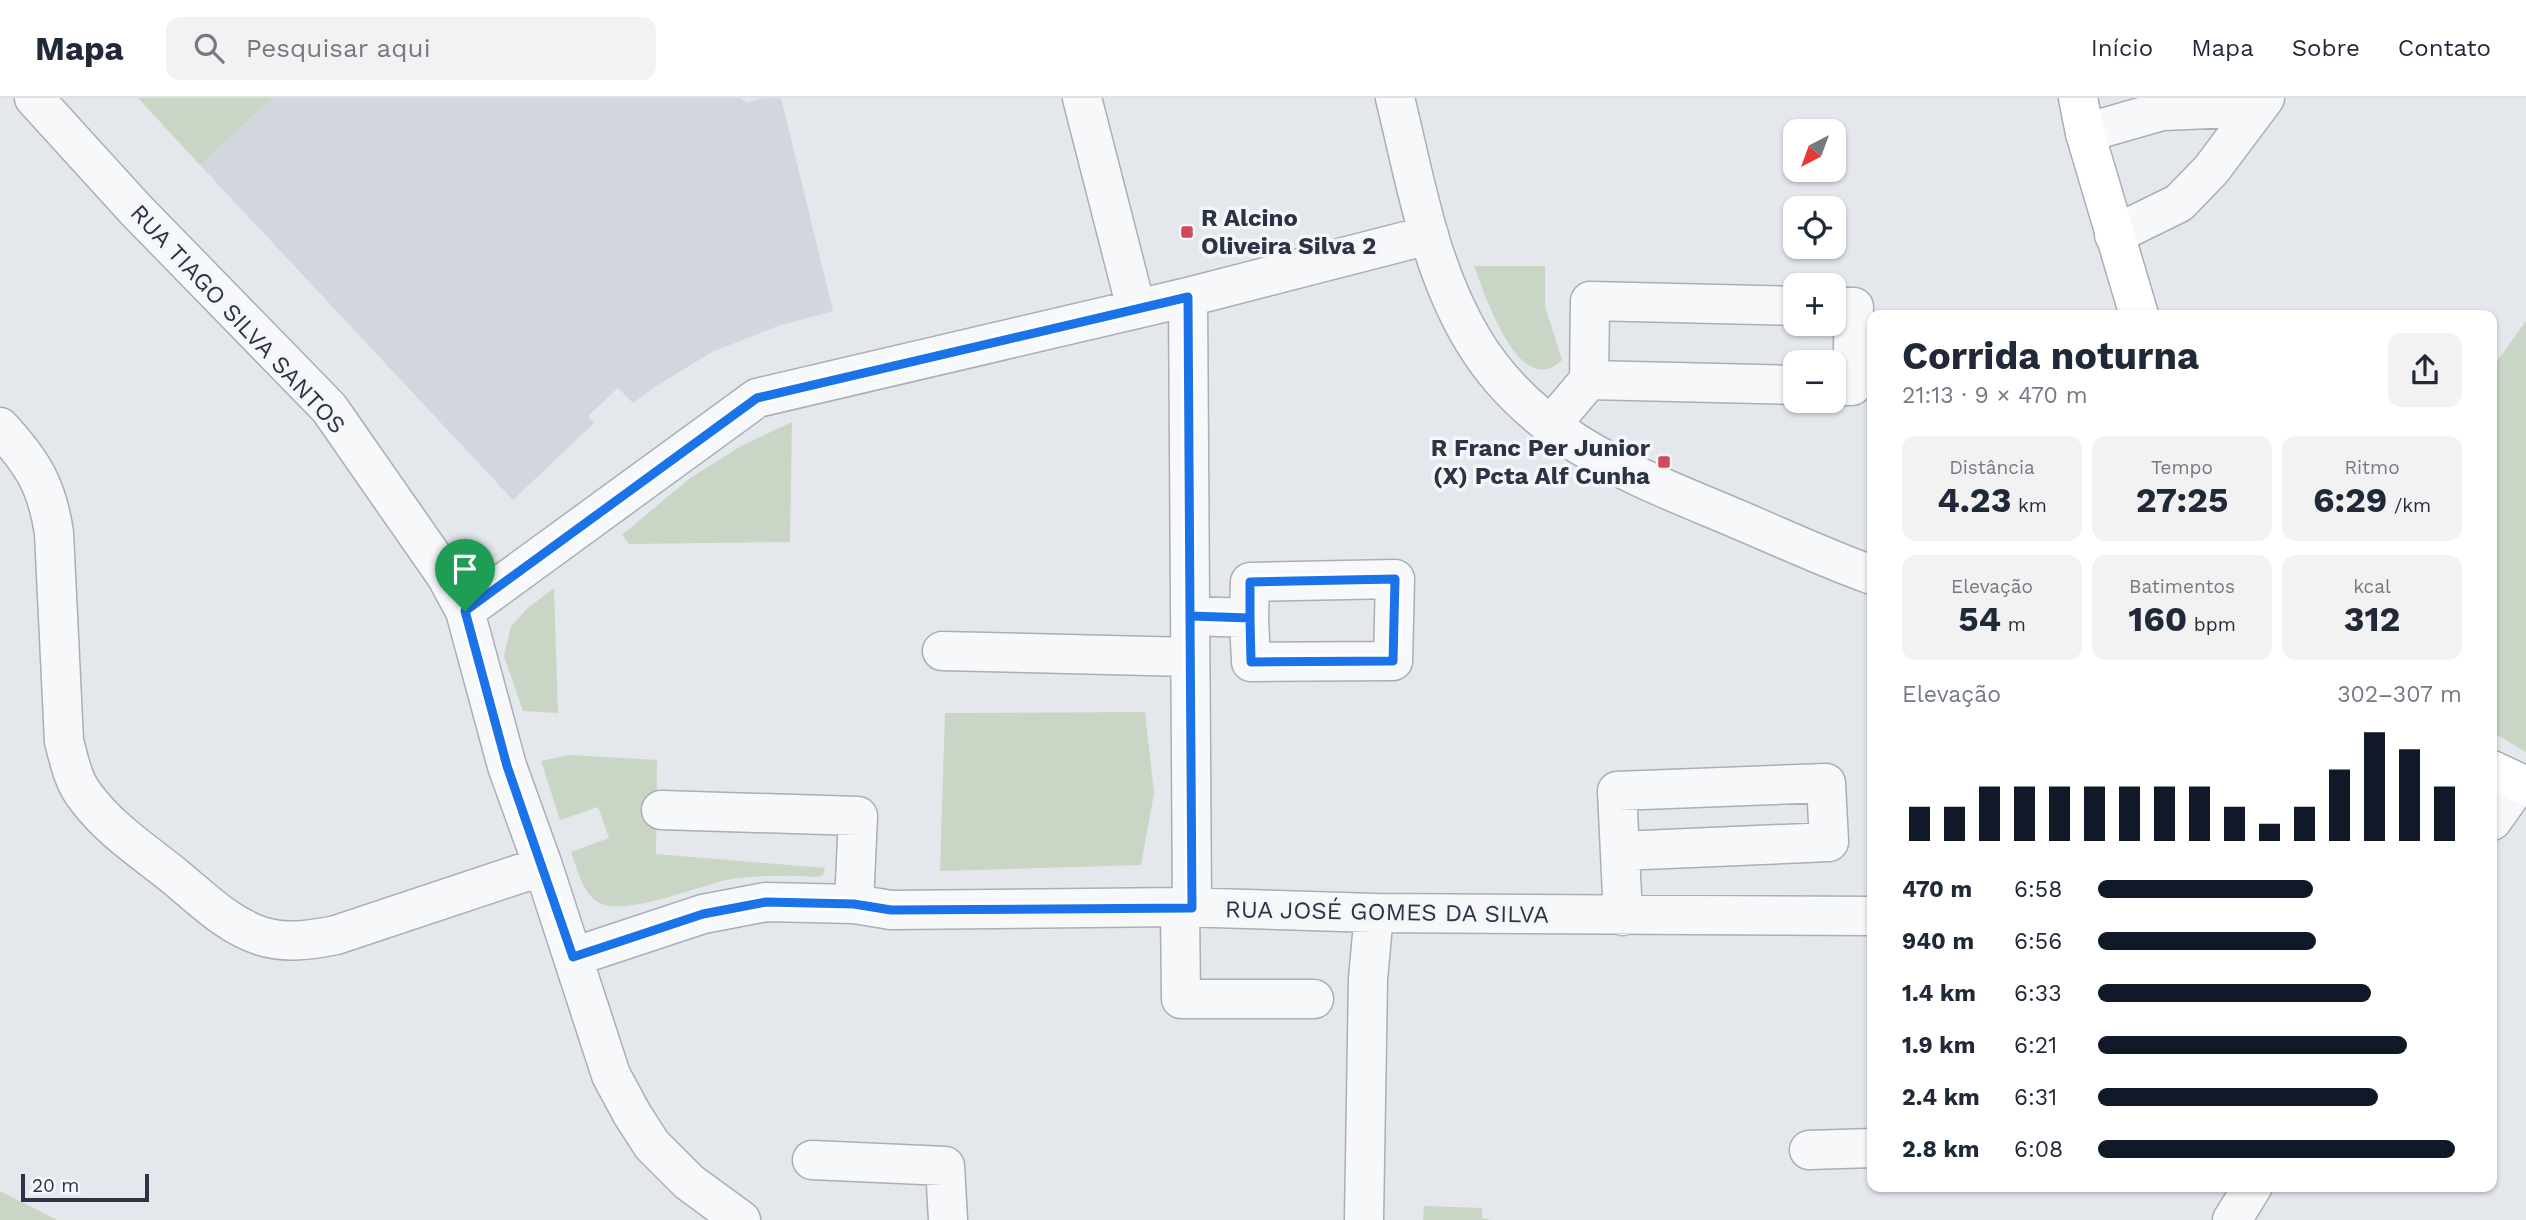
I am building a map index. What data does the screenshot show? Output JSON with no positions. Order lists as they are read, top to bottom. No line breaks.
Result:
{"streets":{"street":["RUA TIAGO SILVA SANTOS","RUA JOSÉ GOMES DA SILVA"]},"crossings":[["RUA TIAGO SILVA SANTOS","RUA JOSÉ GOMES DA SILVA"]],"places":{"transit":["R Alcino Oliveira Silva 2","R Franc Per Junior (X) Pcta Alf Cunha"]},"scale_bar":"20 m","north":"bottom left","page":{"header":"Mapa","search":"Pesquisar aqui","nav":["Início","Mapa","Sobre","Contato"],"map_buttons":["+","−"],"heading":["Corrida noturna","21:13 · 9 × 470 m"],"stats":[["Distância","4.23 km"],["Tempo","27:25"],["Ritmo","6:29 /km"],["Elevação","54 m"],["Batimentos","160 bpm"],["kcal","312"]],"chart":["Elevação","302–307 m"],"list":[{"name":"470 m","note":"6:58"},{"name":"940 m","note":"6:56"},{"name":"1.4 km","note":"6:33"},{"name":"1.9 km","note":"6:21"},{"name":"2.4 km","note":"6:31"},{"name":"2.8 km","note":"6:08"}],"scale":"20 m"}}
